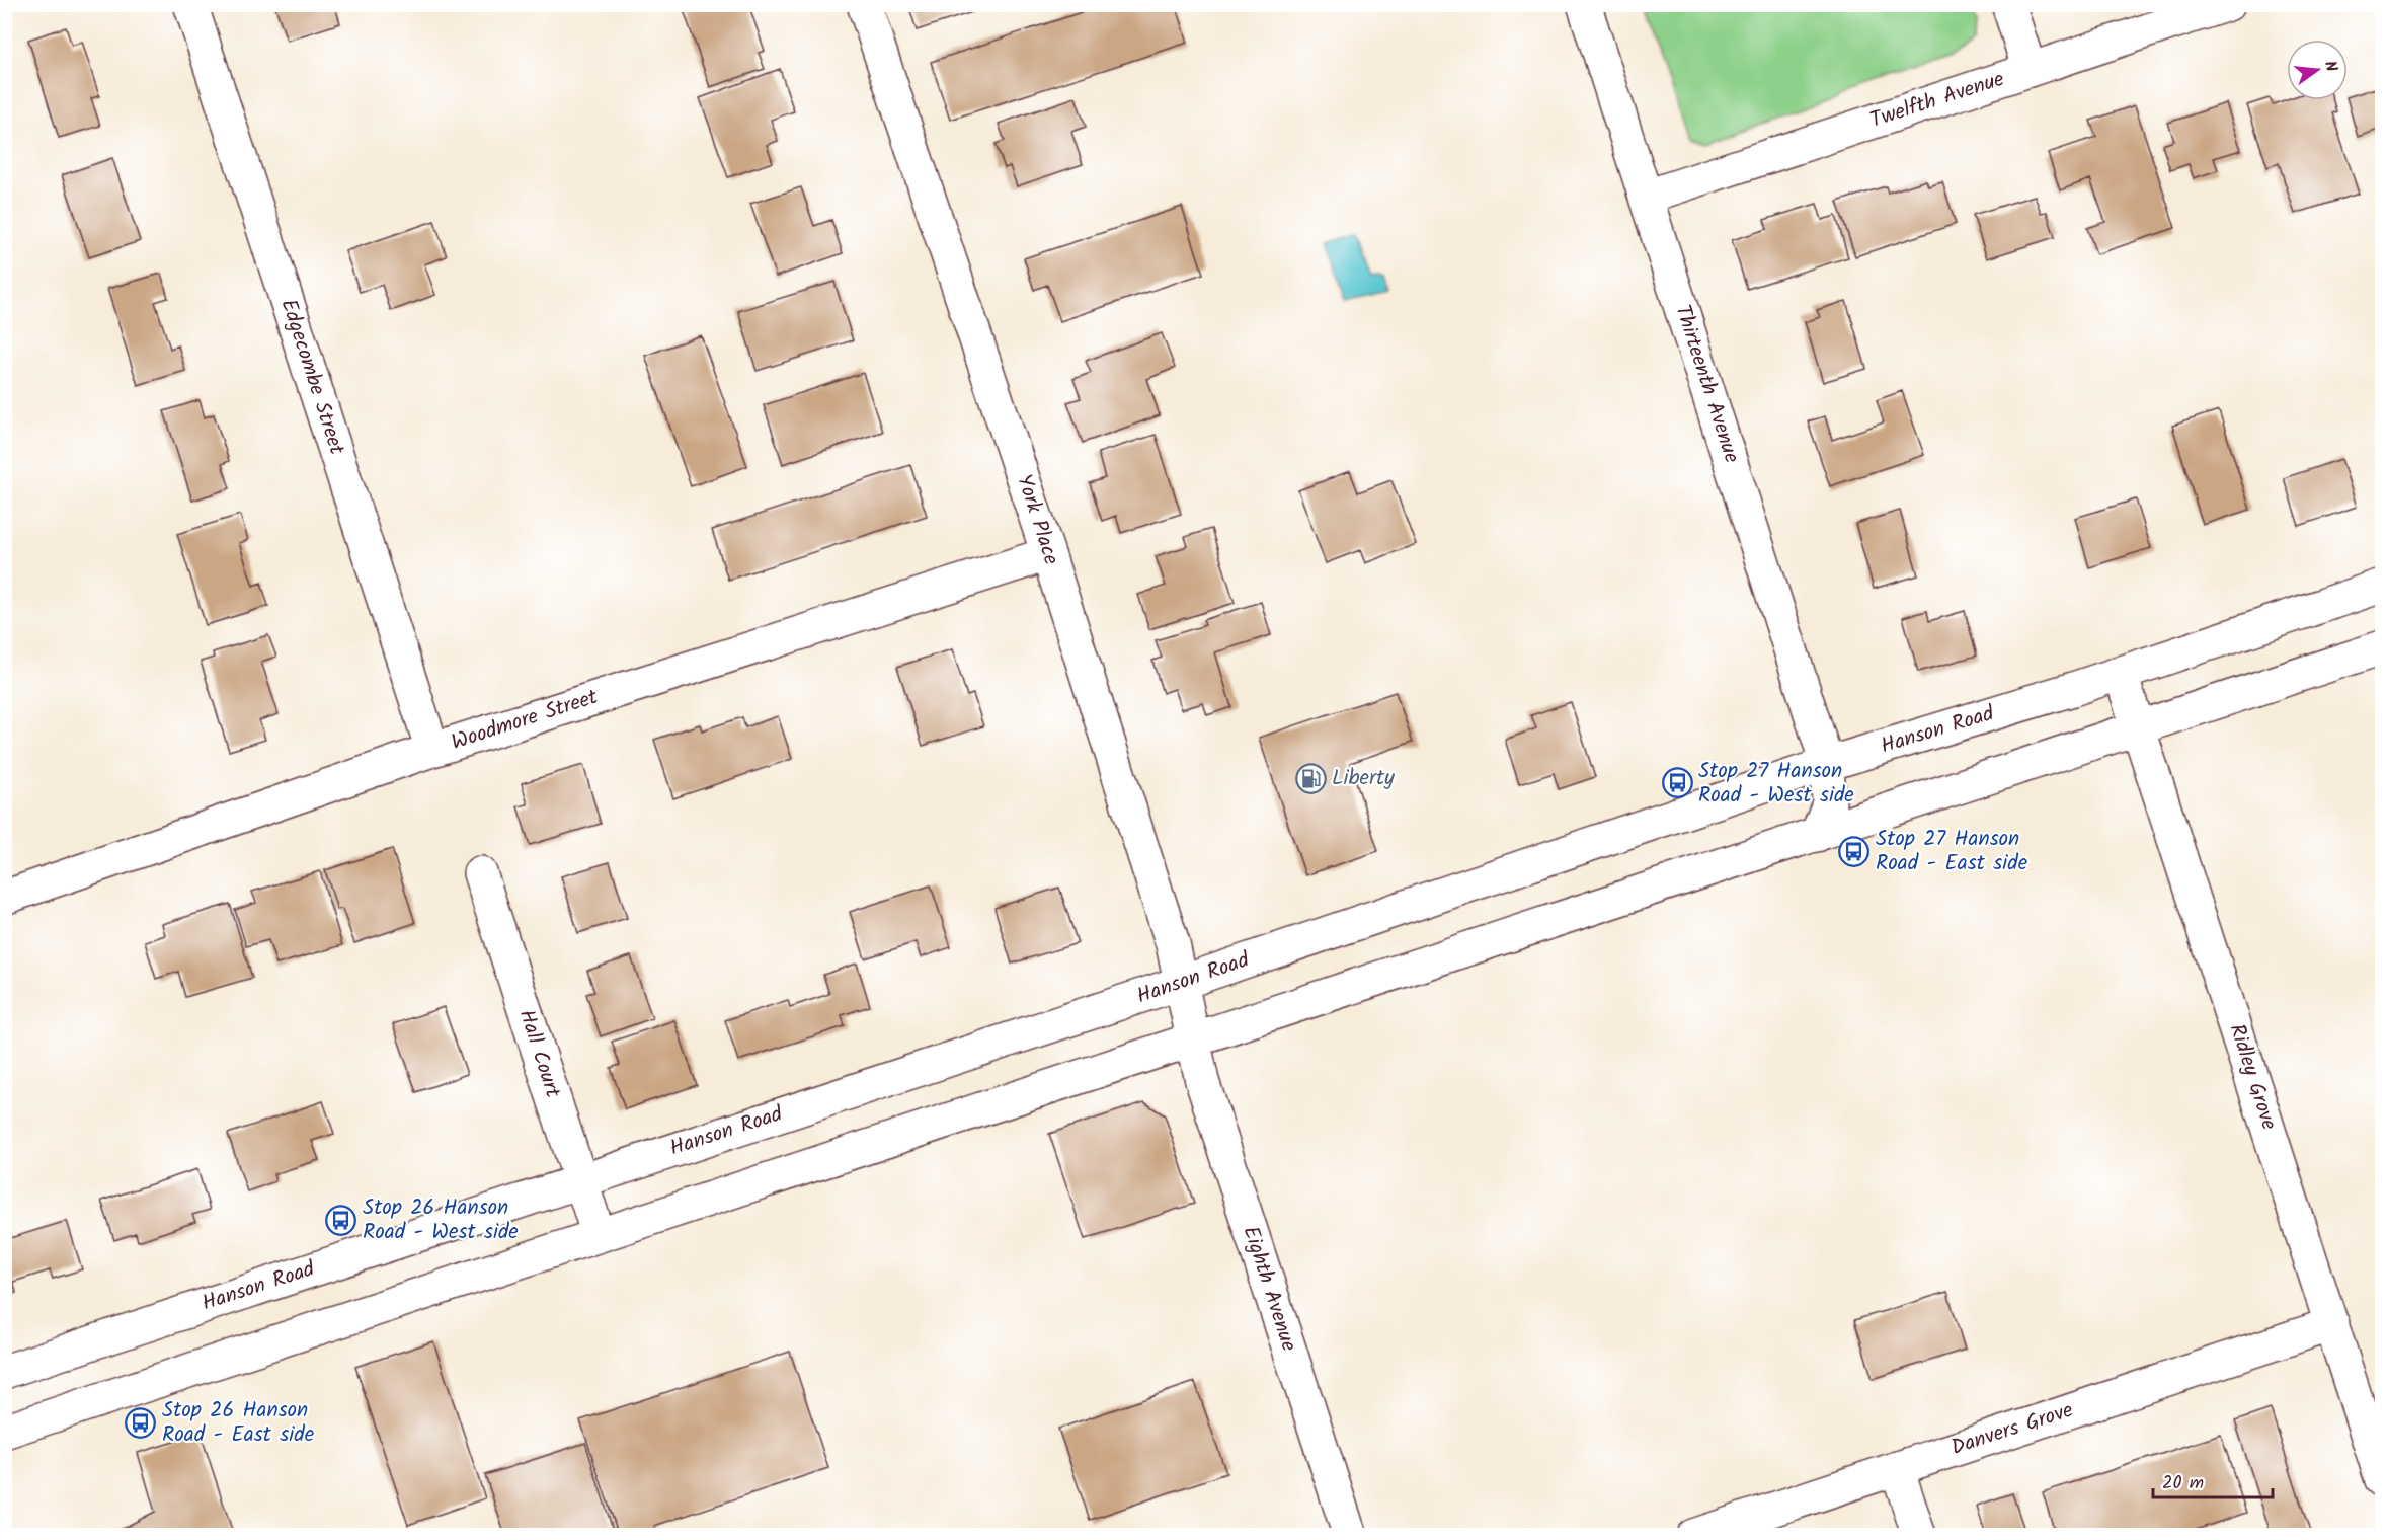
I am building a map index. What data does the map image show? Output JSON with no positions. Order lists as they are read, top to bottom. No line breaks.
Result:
{"streets":{"street":["Twelfth Avenue","Edgecombe Street","Thirteenth Avenue","York Place","Woodmore Street","Hanson Road","Hall Court","Ridley Grove","Eighth Avenue","Danvers Grove"]},"crossings":[["Twelfth Avenue","Thirteenth Avenue"],["Edgecombe Street","Woodmore Street"],["Thirteenth Avenue","Hanson Road"],["York Place","Woodmore Street"],["York Place","Hanson Road"],["York Place","Eighth Avenue"],["Hanson Road","Hall Court"],["Hanson Road","Ridley Grove"],["Ridley Grove","Danvers Grove"]],"places":{"fuel station":["Liberty"],"bus stop":["Stop 27 Hanson Road - West side","Stop 27 Hanson Road - East side","Stop 26 Hanson Road - West side","Stop 26 Hanson Road - East side"]},"scale_bar":"20 m","north":"right"}
